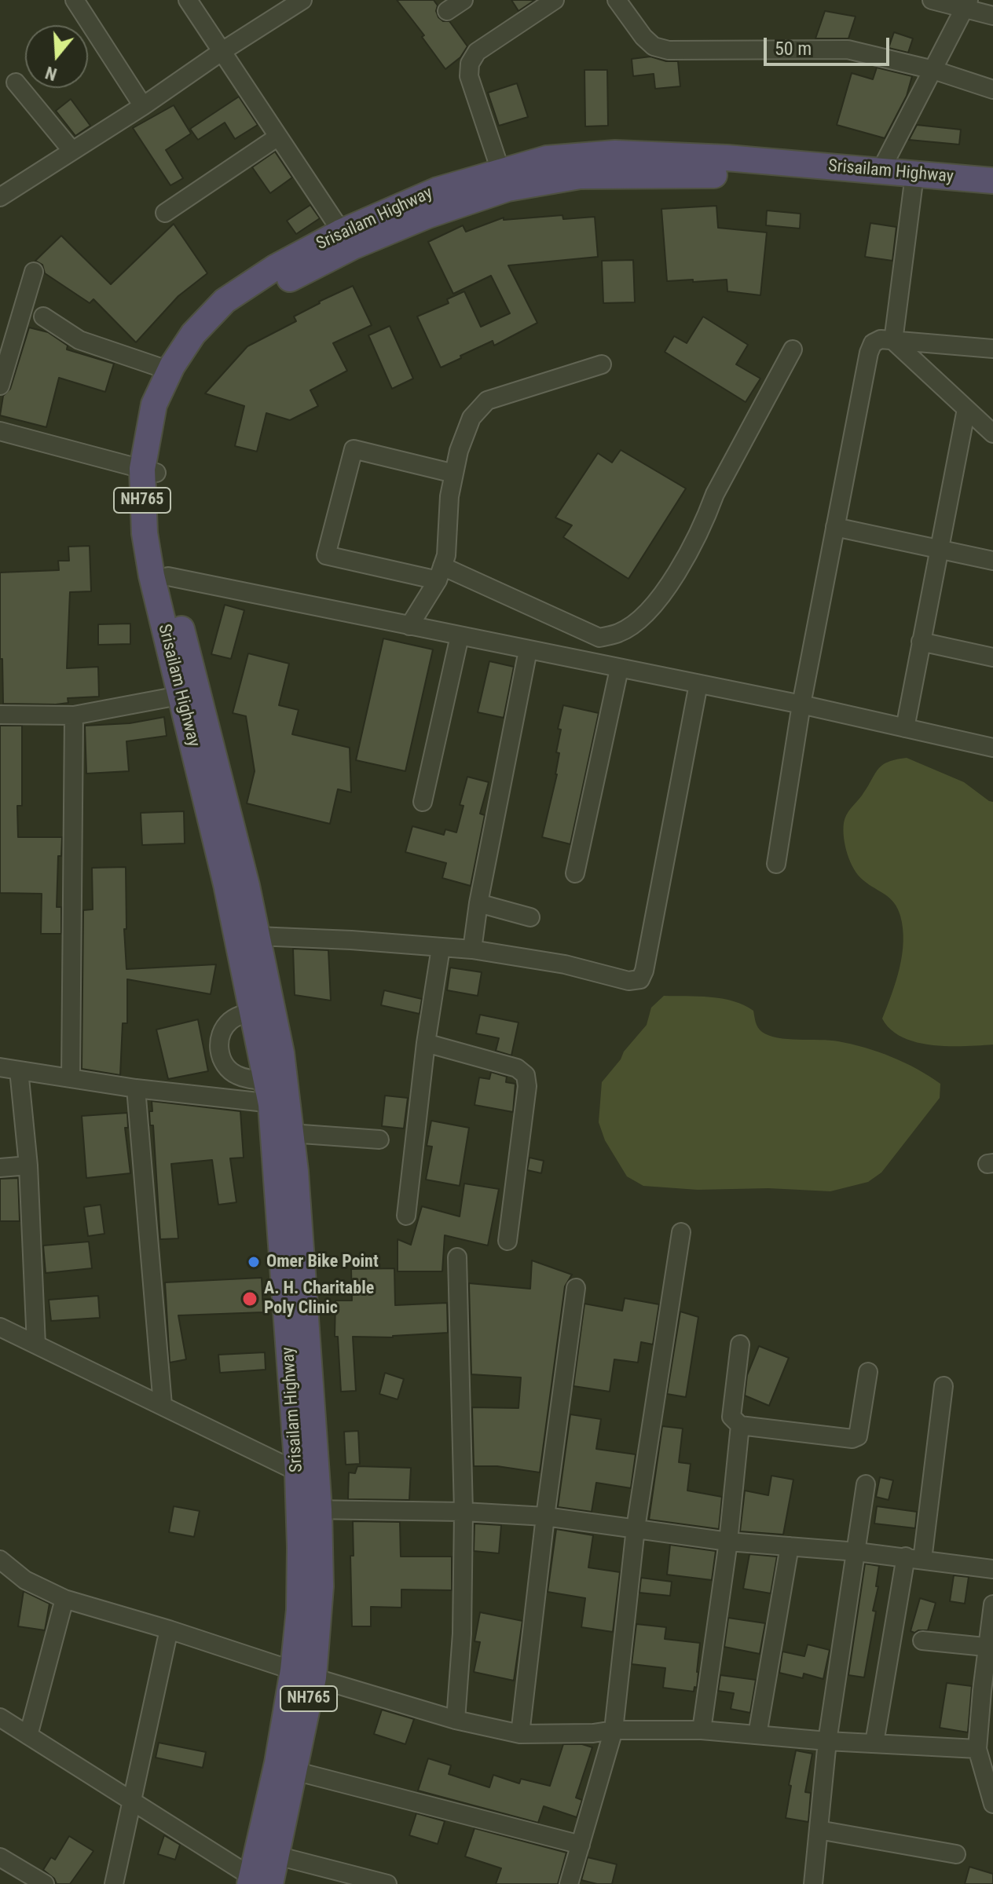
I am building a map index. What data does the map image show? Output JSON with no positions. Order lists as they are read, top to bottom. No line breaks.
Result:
{"streets":{"highway":["Srisailam Highway","NH765"]},"places":["Omer Bike Point","A. H. Charitable Poly Clinic"],"scale_bar":"50 m","north":"bottom"}
